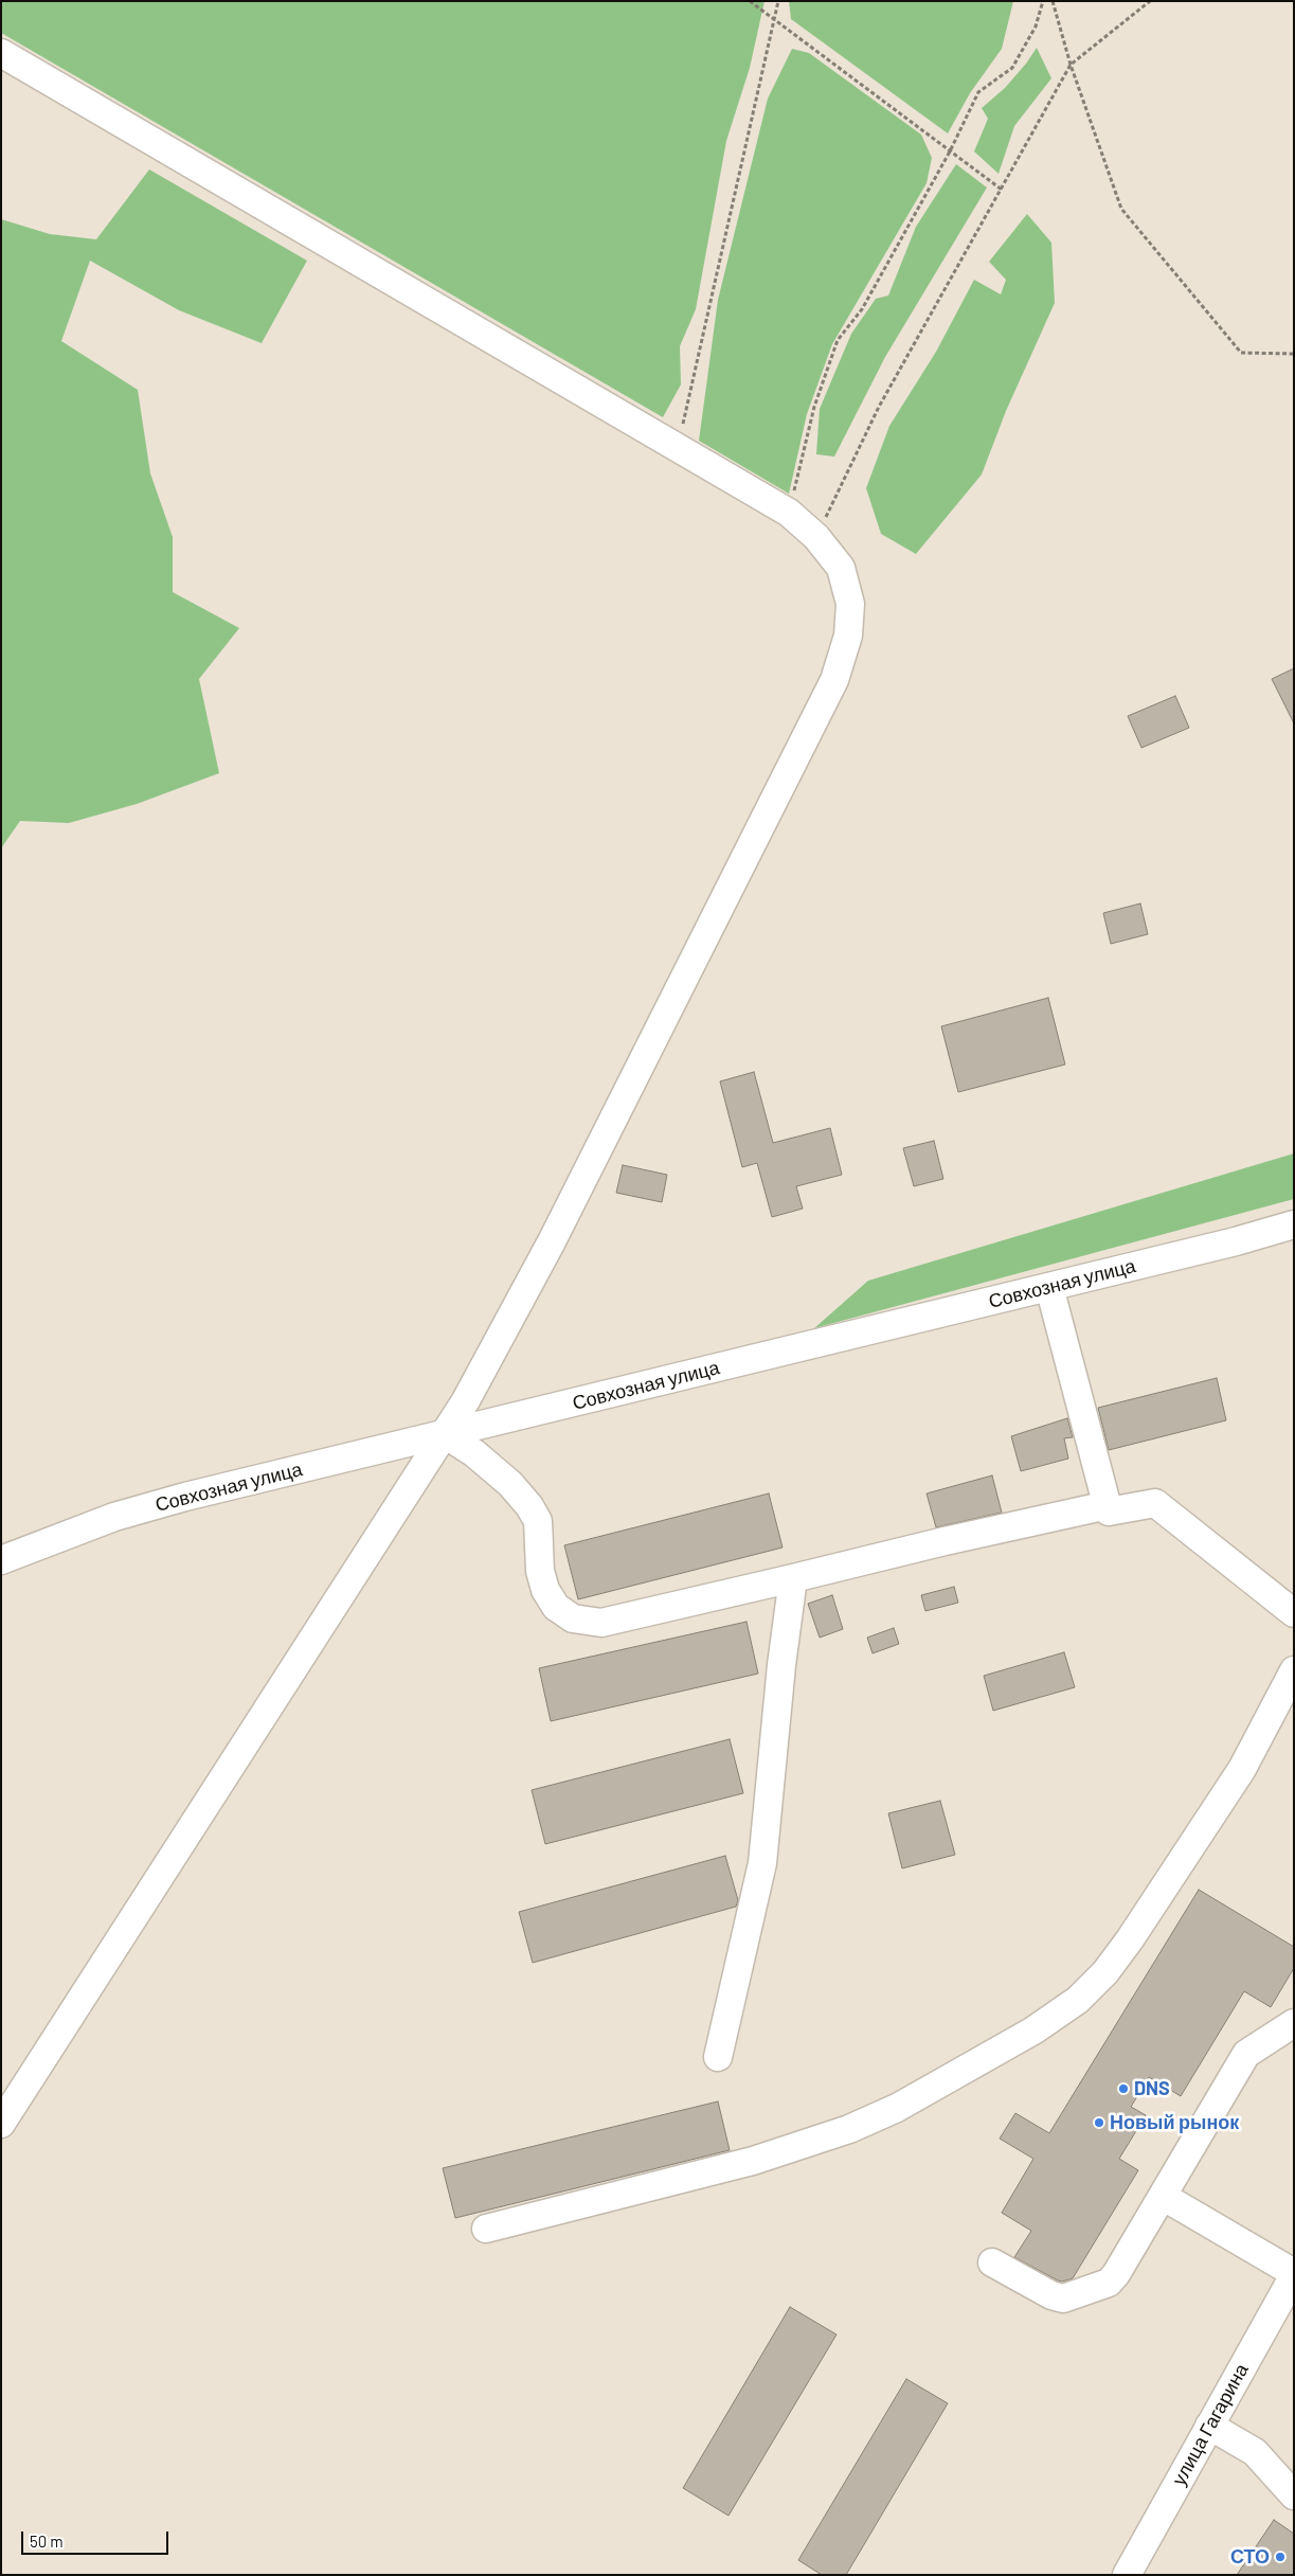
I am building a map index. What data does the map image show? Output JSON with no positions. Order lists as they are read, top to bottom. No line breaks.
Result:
{"streets":{"street":["Совхозная улица","улица Гагарина"]},"places":["DNS","Новый рынок","СТО"],"scale_bar":"50 m"}
